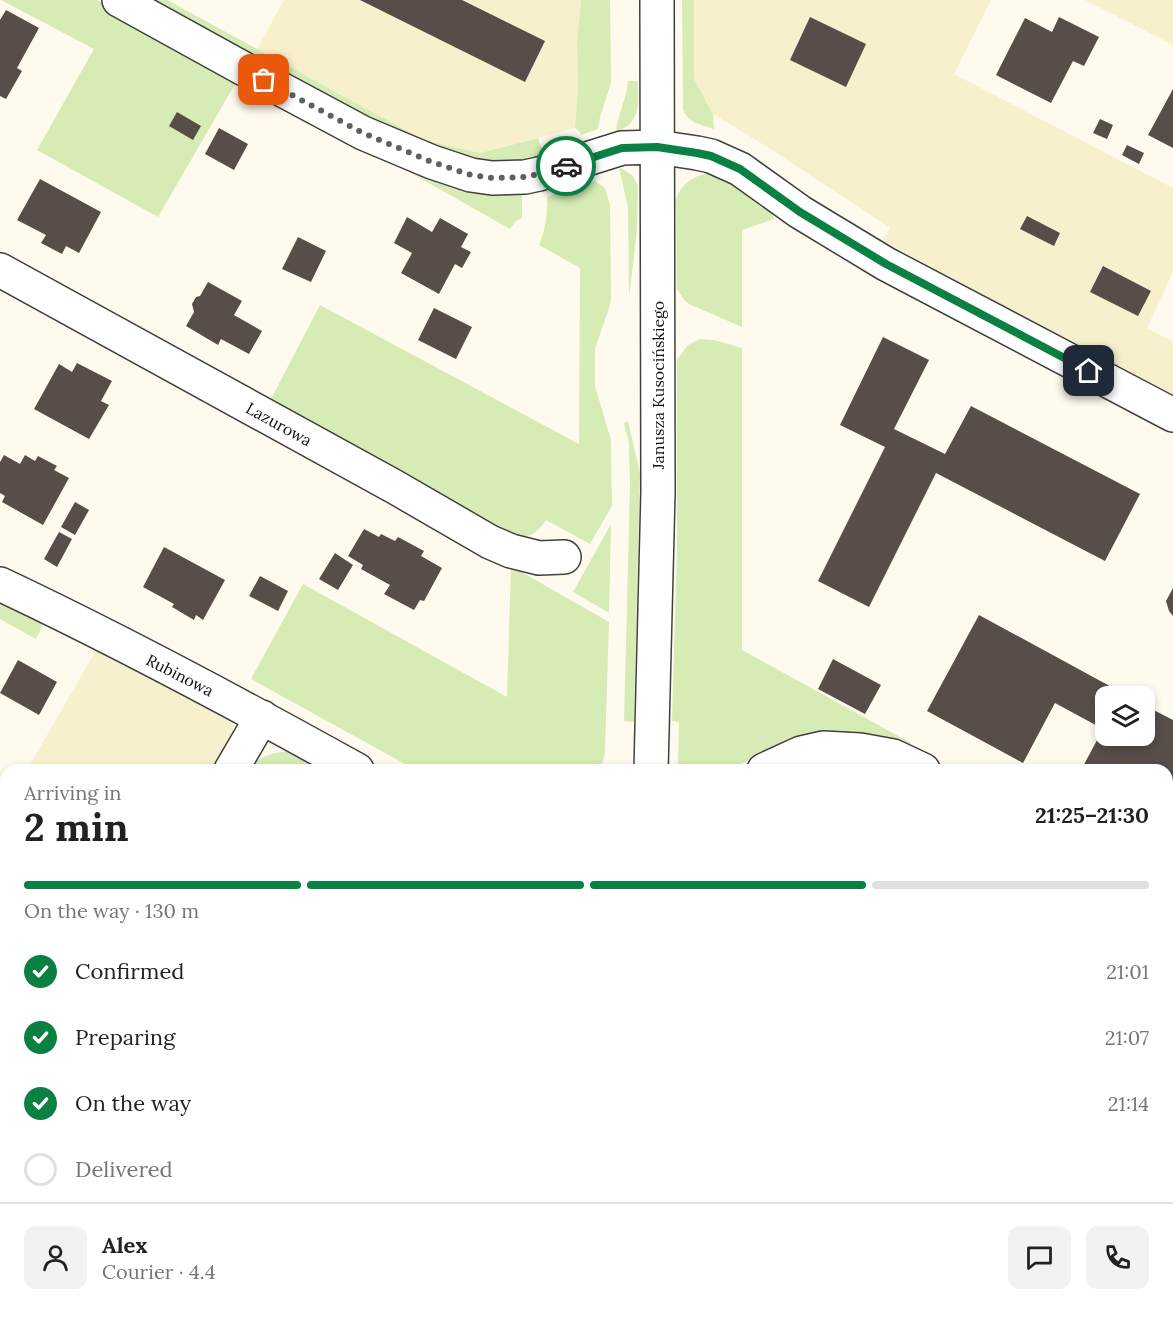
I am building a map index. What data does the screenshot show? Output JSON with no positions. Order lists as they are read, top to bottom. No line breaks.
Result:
{"streets":{"street":["Janusza Kusocińskiego","Lazurowa","Rubinowa"]},"page":{"heading":["2 min","Arriving in","21:25–21:30"],"panel":["Alex","Courier · 4.4"],"bar":"On the way · 130 m","list":[["Confirmed","21:01"],["Preparing","21:07"],["On the way","21:14"],"Delivered"]}}
